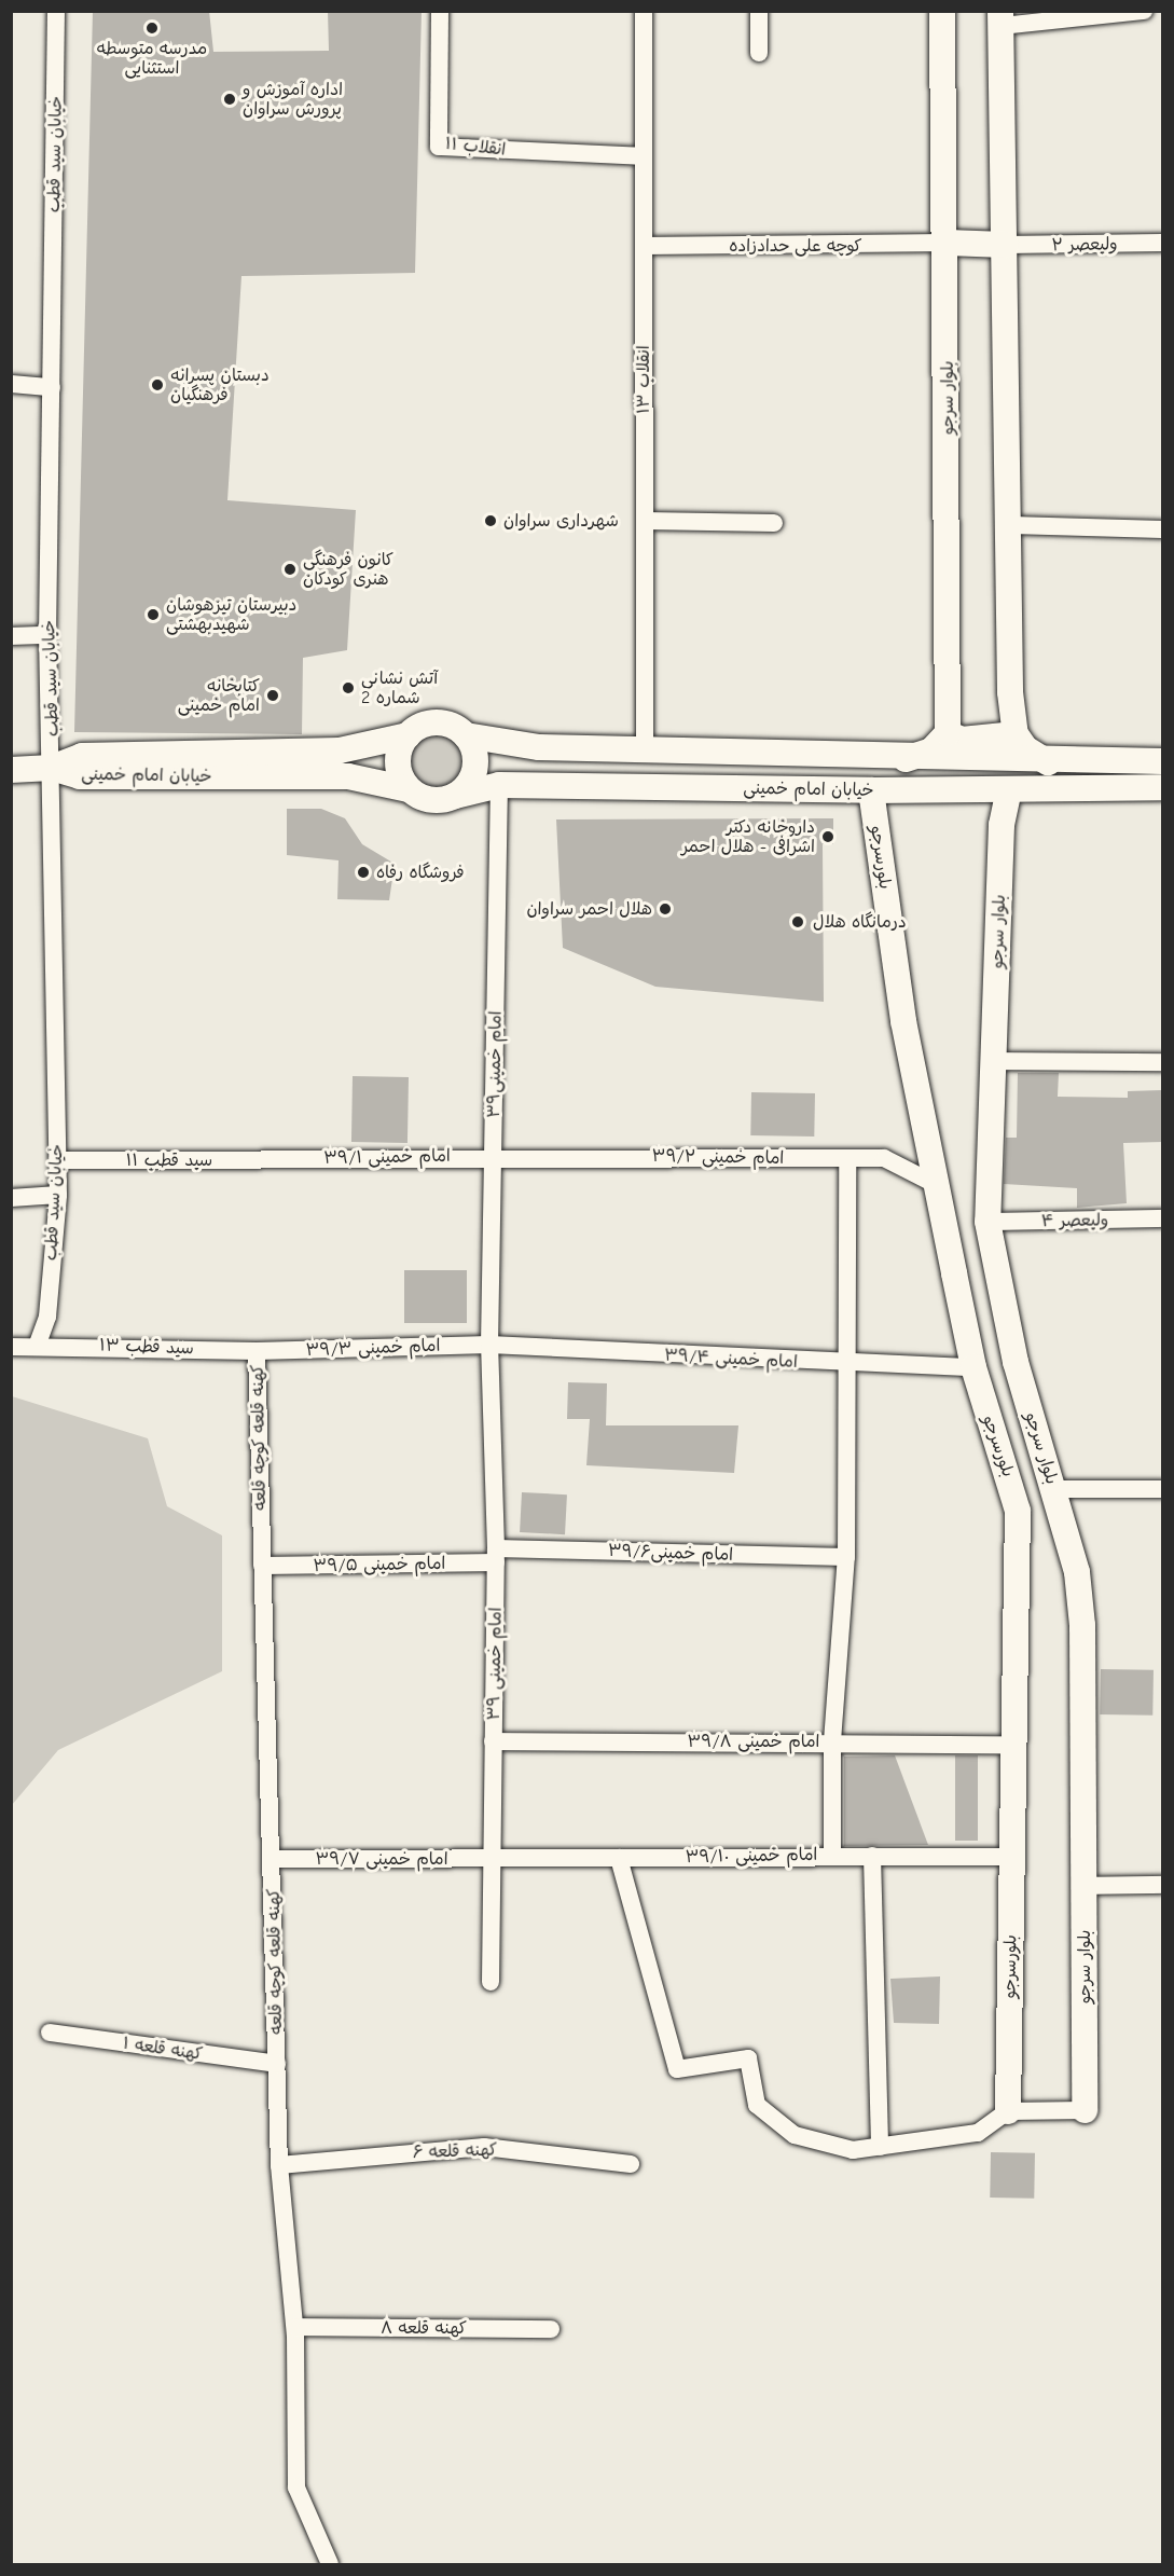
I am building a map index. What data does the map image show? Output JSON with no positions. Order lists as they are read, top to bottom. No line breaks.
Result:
{"streets":{"street":["انقلاب ۱۱","خیابان سید قطب","ولیعصر ۲","کوچه علی حدادزاده","انقلاب ۱۳","بلوار سرجو","خیابان امام خمینی","بلورسرجو","امام خمینی۳۹","امام خمینی ۳۹/۱","امام خمینی ۳۹/۲","سید قطب ۱۱","ولیعصر ۴","سید قطب ۱۳","امام خمینی ۳۹/۳","امام خمینی ۳۹/۴","کهنه قلعه کوچه قلعه","امام خمینی۳۹/۶","امام خمینی ۳۹/۵","امام خمینی ۳۹","امام خمینی ۳۹/۸","امام خمینی ۳۹/۱۰","امام خمینی ۳۹/۷","کهنه قلعه ۱","کهنه قلعه ۶","کهنه قلعه ۸"]},"crossings":[["انقلاب ۱۱","انقلاب ۱۳"],["خیابان سید قطب","خیابان امام خمینی"],["خیابان سید قطب","سید قطب ۱۱"],["خیابان سید قطب","سید قطب ۱۳"],["کوچه علی حدادزاده","انقلاب ۱۳"],["کوچه علی حدادزاده","بلوار سرجو"],["انقلاب ۱۳","خیابان امام خمینی"],["بلوار سرجو","خیابان امام خمینی"],["بلوار سرجو","ولیعصر ۴"],["خیابان امام خمینی","بلورسرجو"],["خیابان امام خمینی","امام خمینی۳۹"],["بلورسرجو","امام خمینی ۳۹/۲"],["بلورسرجو","امام خمینی ۳۹/۴"],["بلورسرجو","امام خمینی ۳۹/۸"],["بلورسرجو","امام خمینی ۳۹/۱۰"],["امام خمینی۳۹","امام خمینی ۳۹/۱"],["امام خمینی۳۹","امام خمینی ۳۹/۲"],["امام خمینی۳۹","امام خمینی ۳۹/۳"],["امام خمینی۳۹","امام خمینی ۳۹/۴"],["امام خمینی۳۹","امام خمینی ۳۹"],["امام خمینی ۳۹/۱","امام خمینی ۳۹/۲"],["امام خمینی ۳۹/۱","سید قطب ۱۱"],["سید قطب ۱۳","امام خمینی ۳۹/۳"],["سید قطب ۱۳","کهنه قلعه کوچه قلعه"],["امام خمینی ۳۹/۳","امام خمینی ۳۹/۴"],["امام خمینی ۳۹/۳","کهنه قلعه کوچه قلعه"],["امام خمینی ۳۹/۳","امام خمینی ۳۹"],["امام خمینی ۳۹/۴","امام خمینی ۳۹"],["کهنه قلعه کوچه قلعه","امام خمینی ۳۹/۵"],["کهنه قلعه کوچه قلعه","امام خمینی ۳۹/۷"],["کهنه قلعه کوچه قلعه","کهنه قلعه ۱"],["کهنه قلعه کوچه قلعه","کهنه قلعه ۶"],["کهنه قلعه کوچه قلعه","کهنه قلعه ۸"],["امام خمینی۳۹/۶","امام خمینی ۳۹/۵"],["امام خمینی۳۹/۶","امام خمینی ۳۹"],["امام خمینی ۳۹/۵","امام خمینی ۳۹"],["امام خمینی ۳۹","امام خمینی ۳۹/۸"],["امام خمینی ۳۹","امام خمینی ۳۹/۱۰"],["امام خمینی ۳۹","امام خمینی ۳۹/۷"],["امام خمینی ۳۹/۱۰","امام خمینی ۳۹/۷"]],"places":["مدرسه متوسطه استثنایی","اداره آموزش و پرورش سراوان","دبستان پسرانه فرهنگیان","شهرداری سراوان","کانون فرهنگی هنری کودکان","دبیرستان تیزهوشان شهیدبهشتی","آتش نشانی شماره 2","کتابخانه امام خمینی","داروخانه دکتر اشرافی - هلال احمر","فروشگاه رفاه","هلال احمر سراوان","درمانگاه هلال"]}
